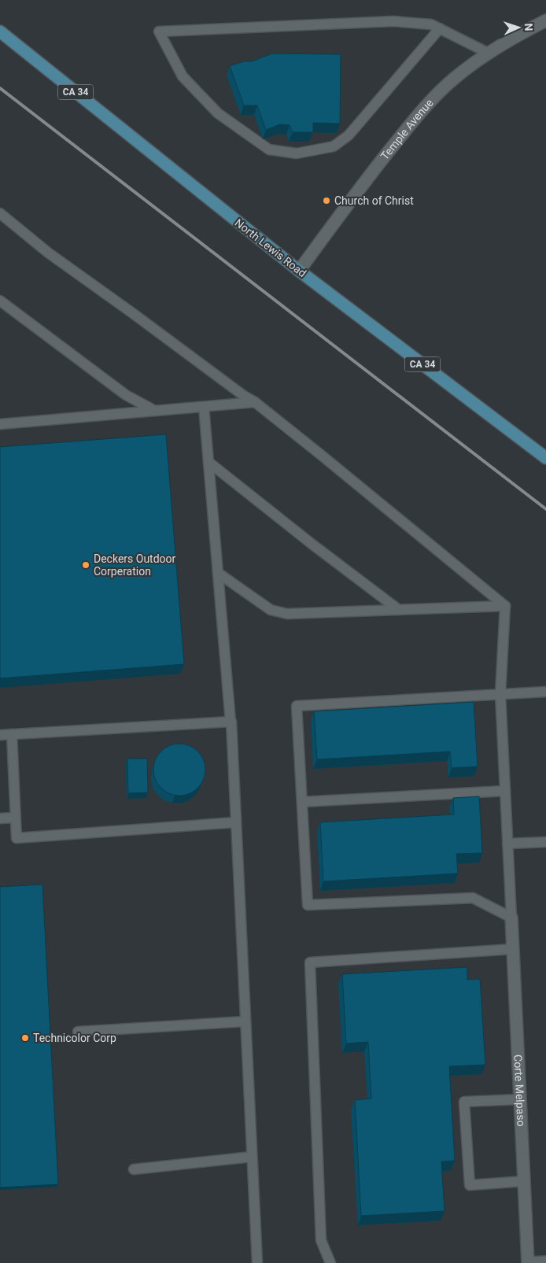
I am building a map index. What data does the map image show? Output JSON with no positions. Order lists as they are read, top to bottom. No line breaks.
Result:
{"streets":{"main road":["CA 34","North Lewis Road"],"street":["Temple Avenue","Corte Melpaso"]},"crossings":[["Temple Avenue","North Lewis Road"]],"places":["Church of Christ","Deckers Outdoor Corperation","Technicolor Corp"],"north":"right"}
